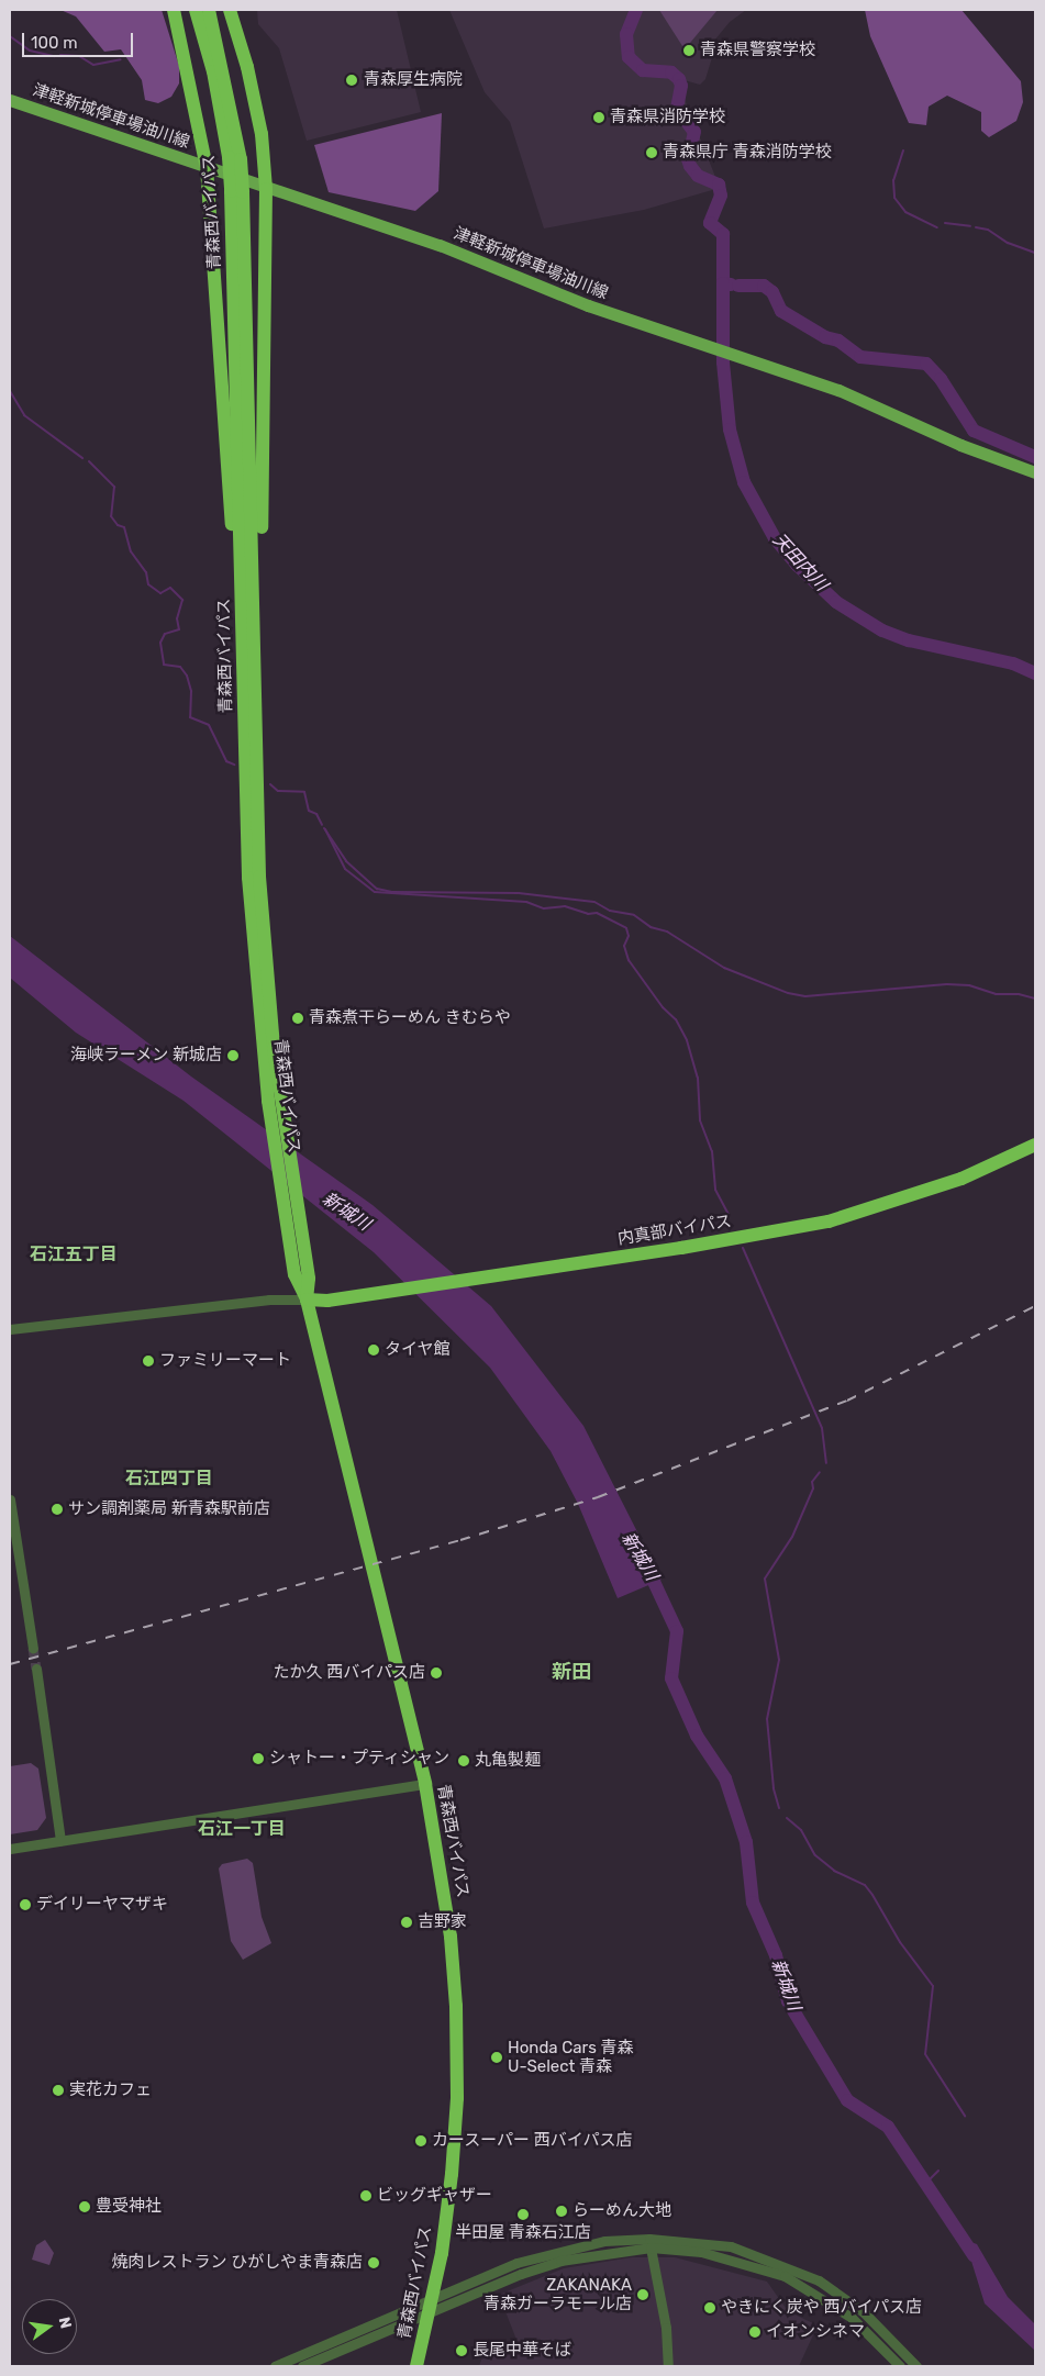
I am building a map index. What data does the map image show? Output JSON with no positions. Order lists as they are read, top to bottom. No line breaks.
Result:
{"streets":{"highway":["青森西バイパス","内真部バイパス"],"main road":["津軽新城停車場油川線"]},"crossings":[["青森西バイパス","内真部バイパス"]],"districts":["石江五丁目","石江四丁目","新田","石江一丁目"],"water":["天田内川","新城川"],"places":["青森県警察学校","青森厚生病院","青森県消防学校","青森県庁 青森消防学校","青森煮干らーめん きむらや","海峡ラーメン 新城店","タイヤ館","ファミリーマート","サン調剤薬局 新青森駅前店","たか久 西バイパス店","シャトー・プティシャン","丸亀製麺","デイリーヤマザキ","吉野家","Honda Cars 青森 U-Select 青森","実花カフェ","カースーパー 西バイパス店","ビッグギャザー","豊受神社","らーめん大地","半田屋 青森石江店","焼肉レストラン ひがしやま青森店","ZAKANAKA 青森ガーラモール店","やきにく炭や 西バイパス店","イオンシネマ","長尾中華そば"],"scale_bar":"100 m","north":"right"}
